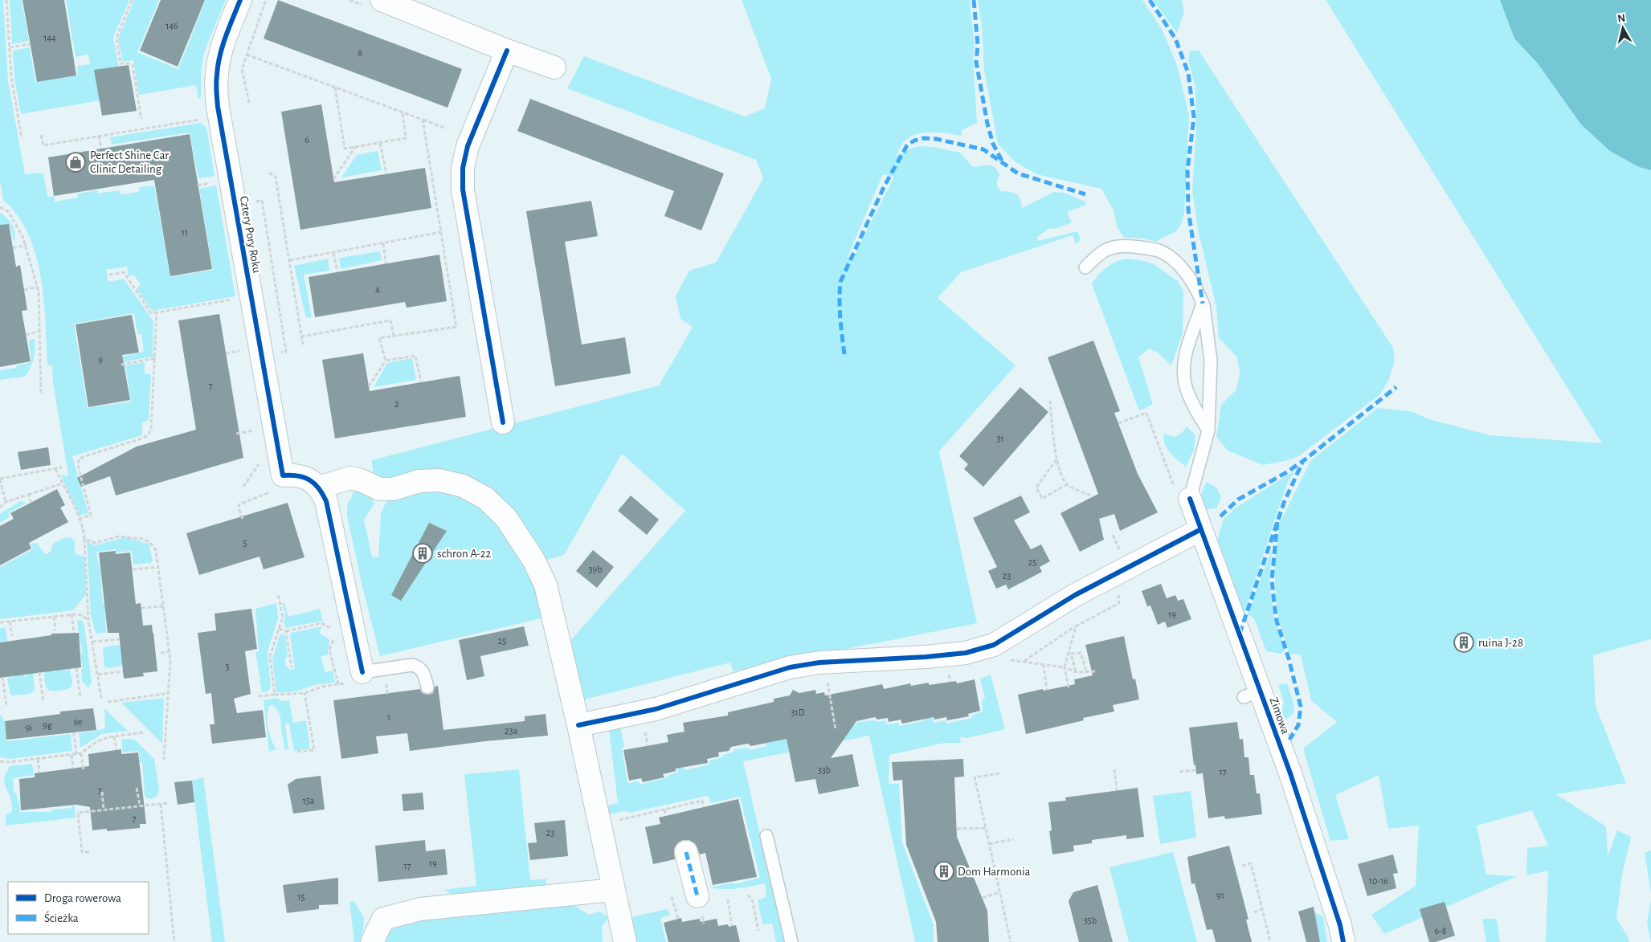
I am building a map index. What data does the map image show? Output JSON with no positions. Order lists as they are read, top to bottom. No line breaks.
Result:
{"streets":{"street":["Cztery Pory Roku","Zimowa"]},"places":{"shop":["Perfect Shine Car Clinic Detailing"],"building":["schron A-22","ruina J-28","Dom Harmonia"]},"house_numbers":["146","144","8","6","11","4","9","7","2","31","5","25","39b","23","19","25","3","31D","1","9e","9g","9i","23a","33b","17","7","15a","7","23","19","17","10-16","91","15","35b","6-8"],"legend":["Droga rowerowa","Ścieżka"],"north":"top"}
